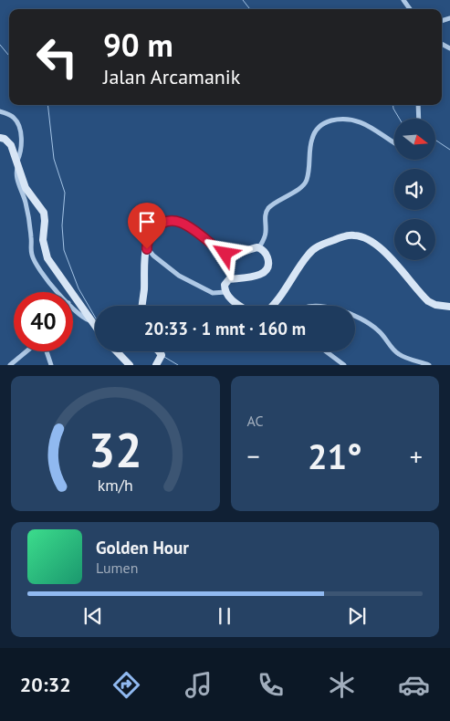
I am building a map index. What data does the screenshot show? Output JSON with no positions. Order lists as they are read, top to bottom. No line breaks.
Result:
{"north":"right","page":{"turn":["90 m","Jalan Arcamanik"],"limit":"40","trip":"20:33 · 1 mnt · 160 m","tile":"AC","heat":["−","21°","+"],"song":["Golden Hour","Lumen"],"tabs":"20:32","gauge":["32","km/h"]}}
